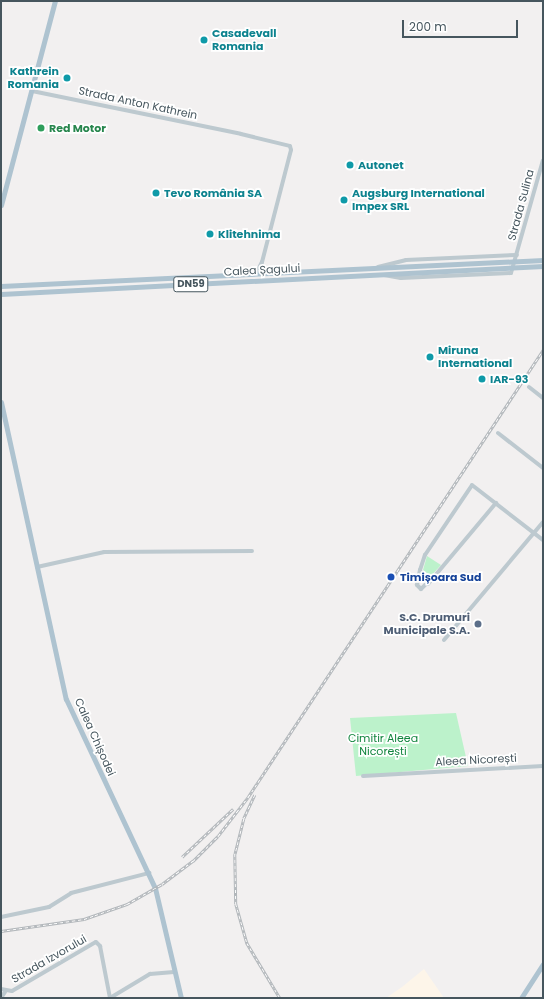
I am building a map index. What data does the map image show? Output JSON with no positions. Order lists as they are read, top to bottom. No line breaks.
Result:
{"streets":{"main road":["Calea Șagului","DN59","Calea Chișodei"],"street":["Strada Anton Kathrein","Strada Sulina","Aleea Nicorești","Strada Izvorului"]},"crossings":[["Strada Sulina","Calea Șagului"]],"parks":["Cimitir Aleea Nicorești"],"places":["Casadevall Romania","Kathrein Romania","Red Motor","Autonet","Tevo România SA","Augsburg International Impex SRL","Klitehnima","Miruna International","IAR-93","Timișoara Sud","S.C. Drumuri Municipale S.A."],"scale_bar":"200 m"}
